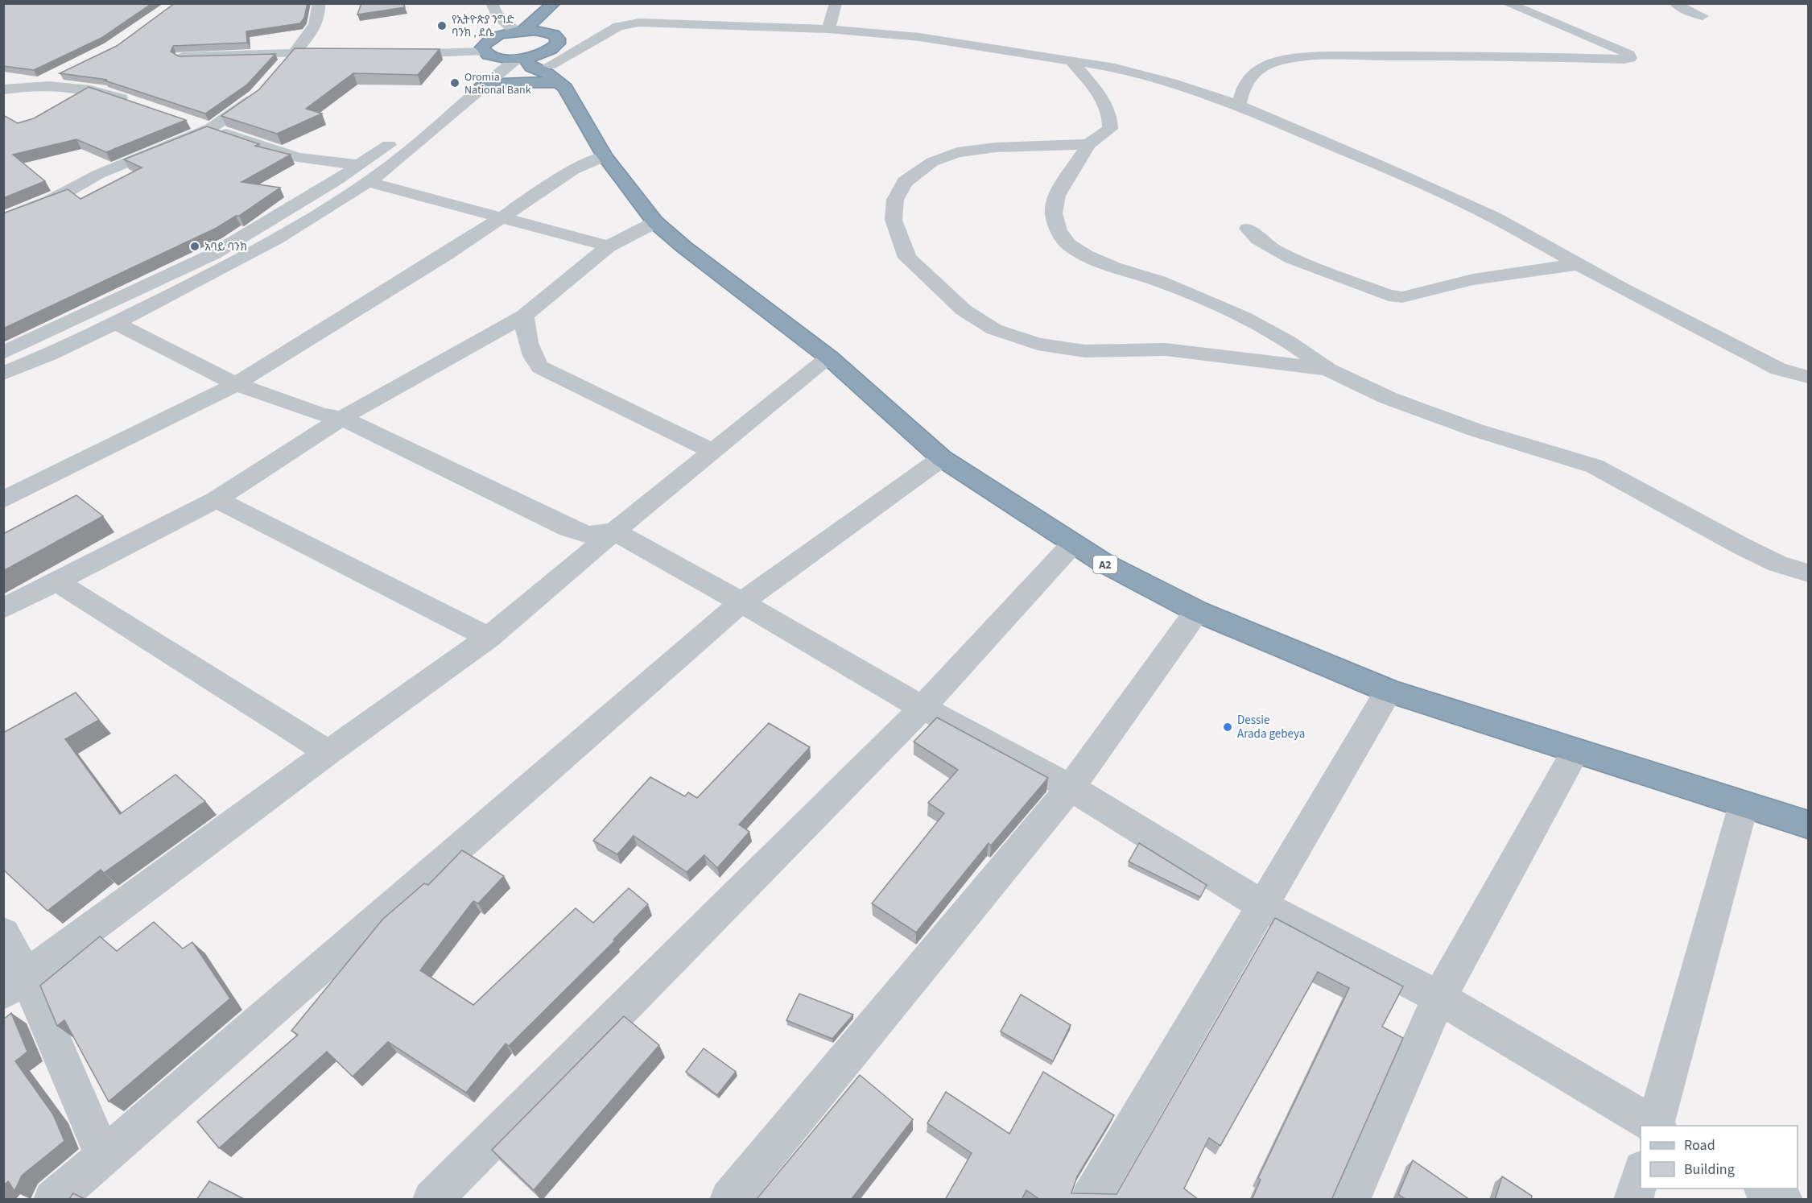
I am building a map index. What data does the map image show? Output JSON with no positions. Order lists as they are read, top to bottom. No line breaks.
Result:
{"streets":{"highway":["A2"]},"places":["የኢትዮጵያ ንግድ ባንክ , ደሴ","Oromia National Bank","አባይ ባንክ","Dessie Arada gebeya"],"legend":["Road","Building"]}
